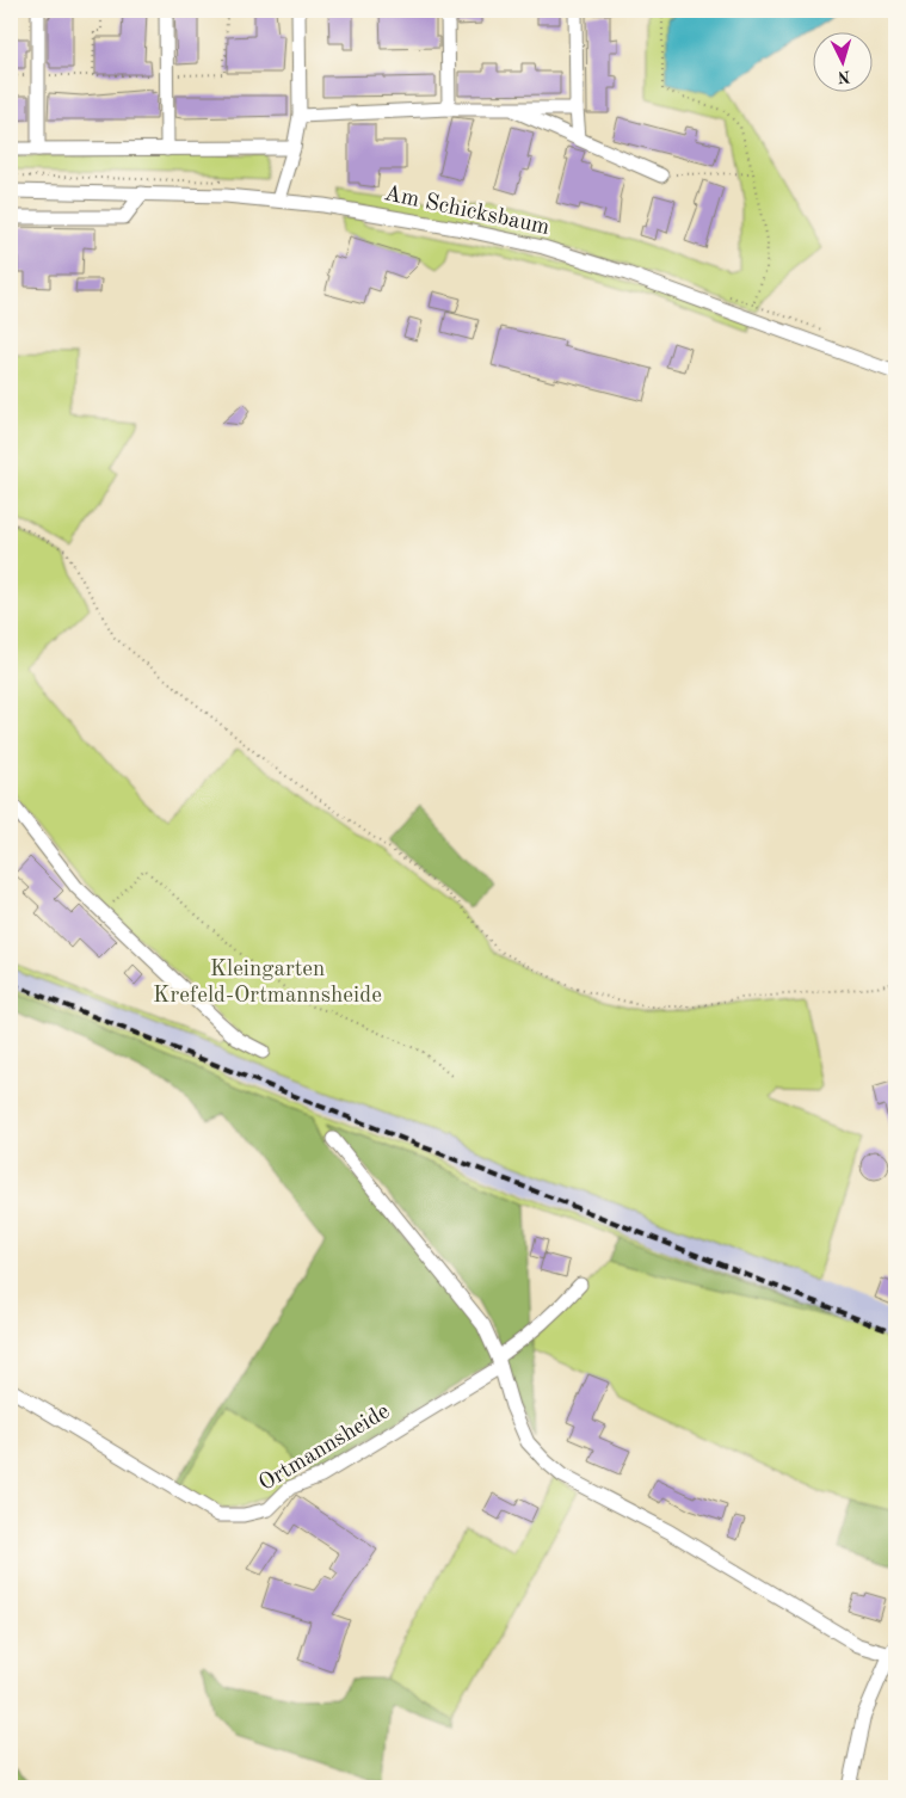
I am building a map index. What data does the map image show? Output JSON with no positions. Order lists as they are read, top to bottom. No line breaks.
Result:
{"streets":{"street":["Am Schicksbaum","Ortmannsheide"]},"parks":["Kleingarten Krefeld-Ortmannsheide"],"north":"bottom"}
